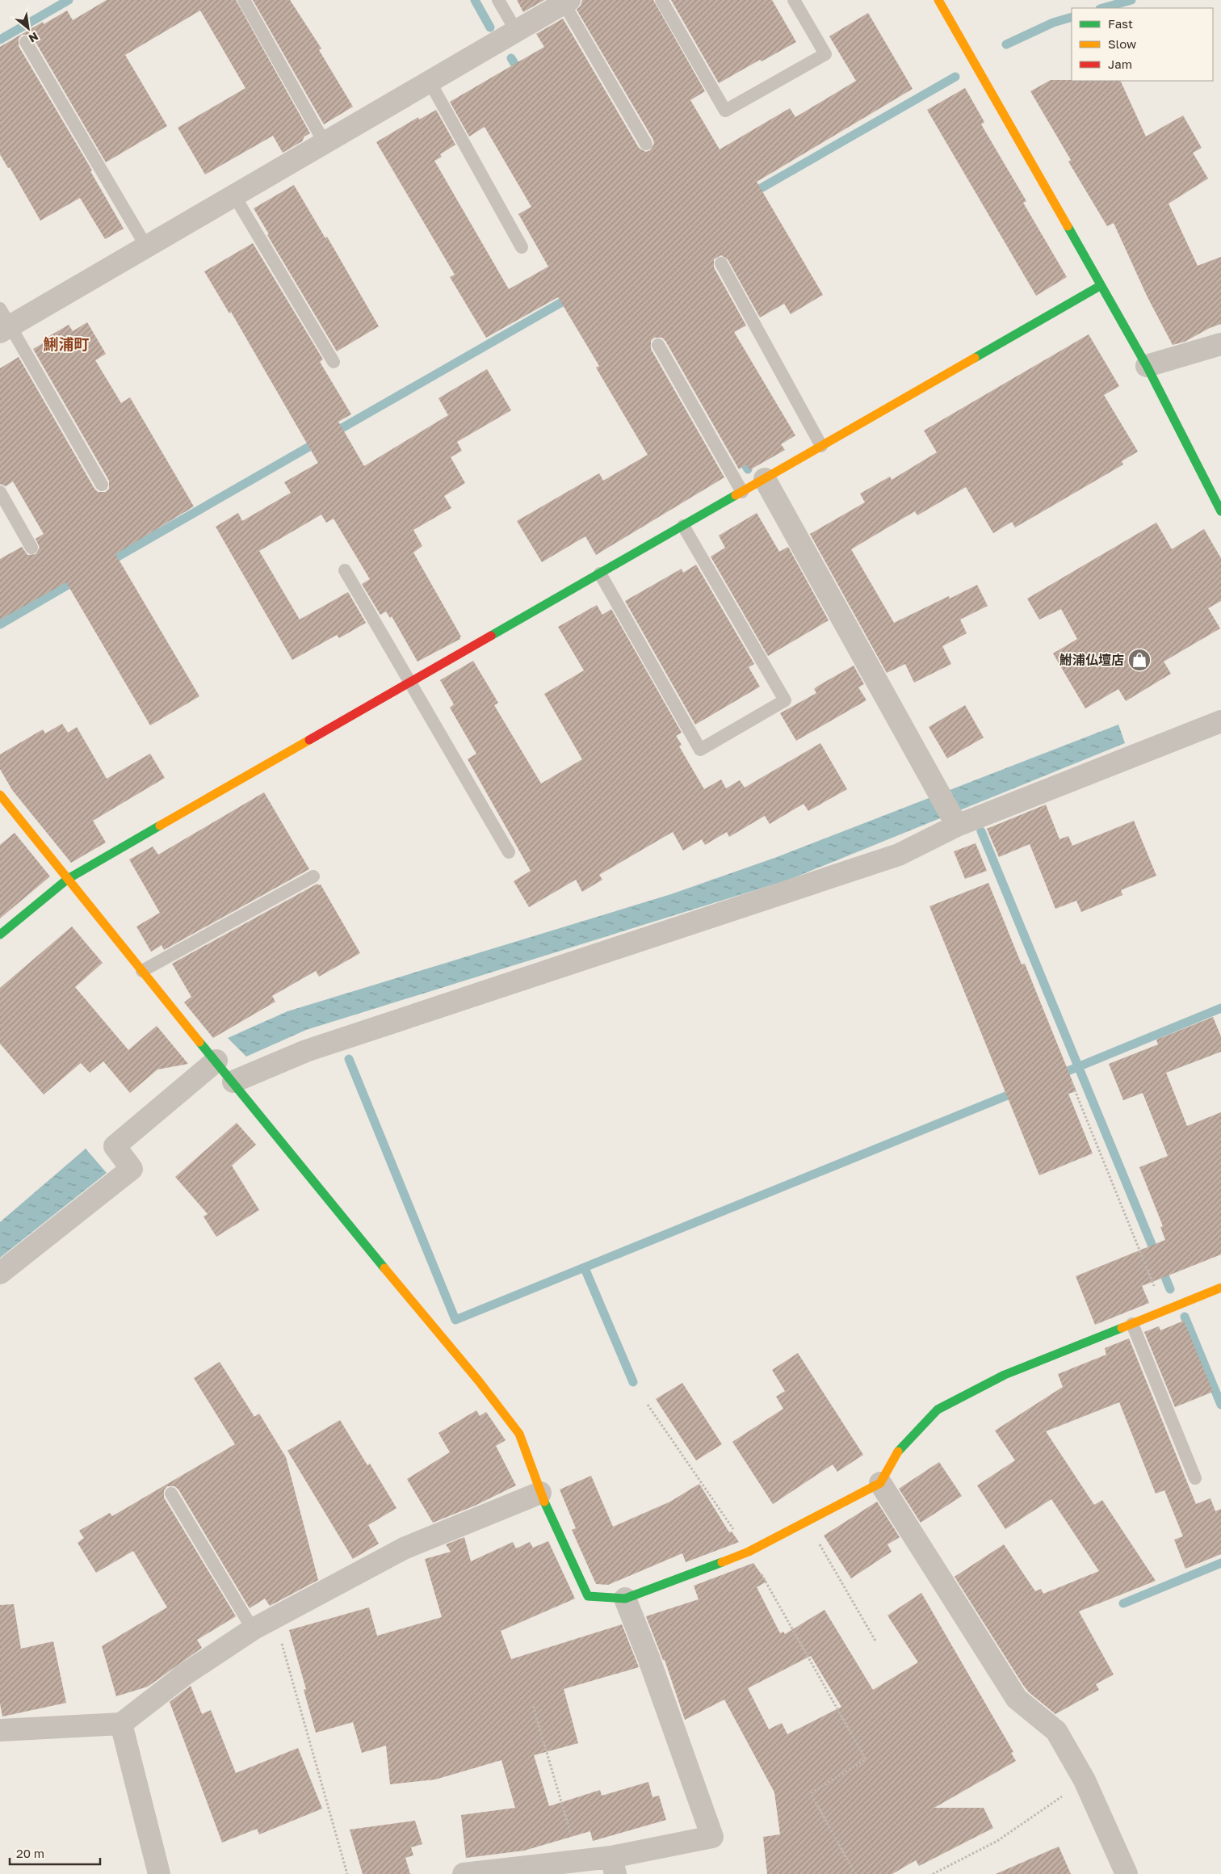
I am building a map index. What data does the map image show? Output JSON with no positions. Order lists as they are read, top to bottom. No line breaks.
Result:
{"districts":["鯏浦町"],"places":{"shop":["鮒浦仏壇店"]},"legend":["Fast","Slow","Jam"],"scale_bar":"20 m","north":"bottom right"}
